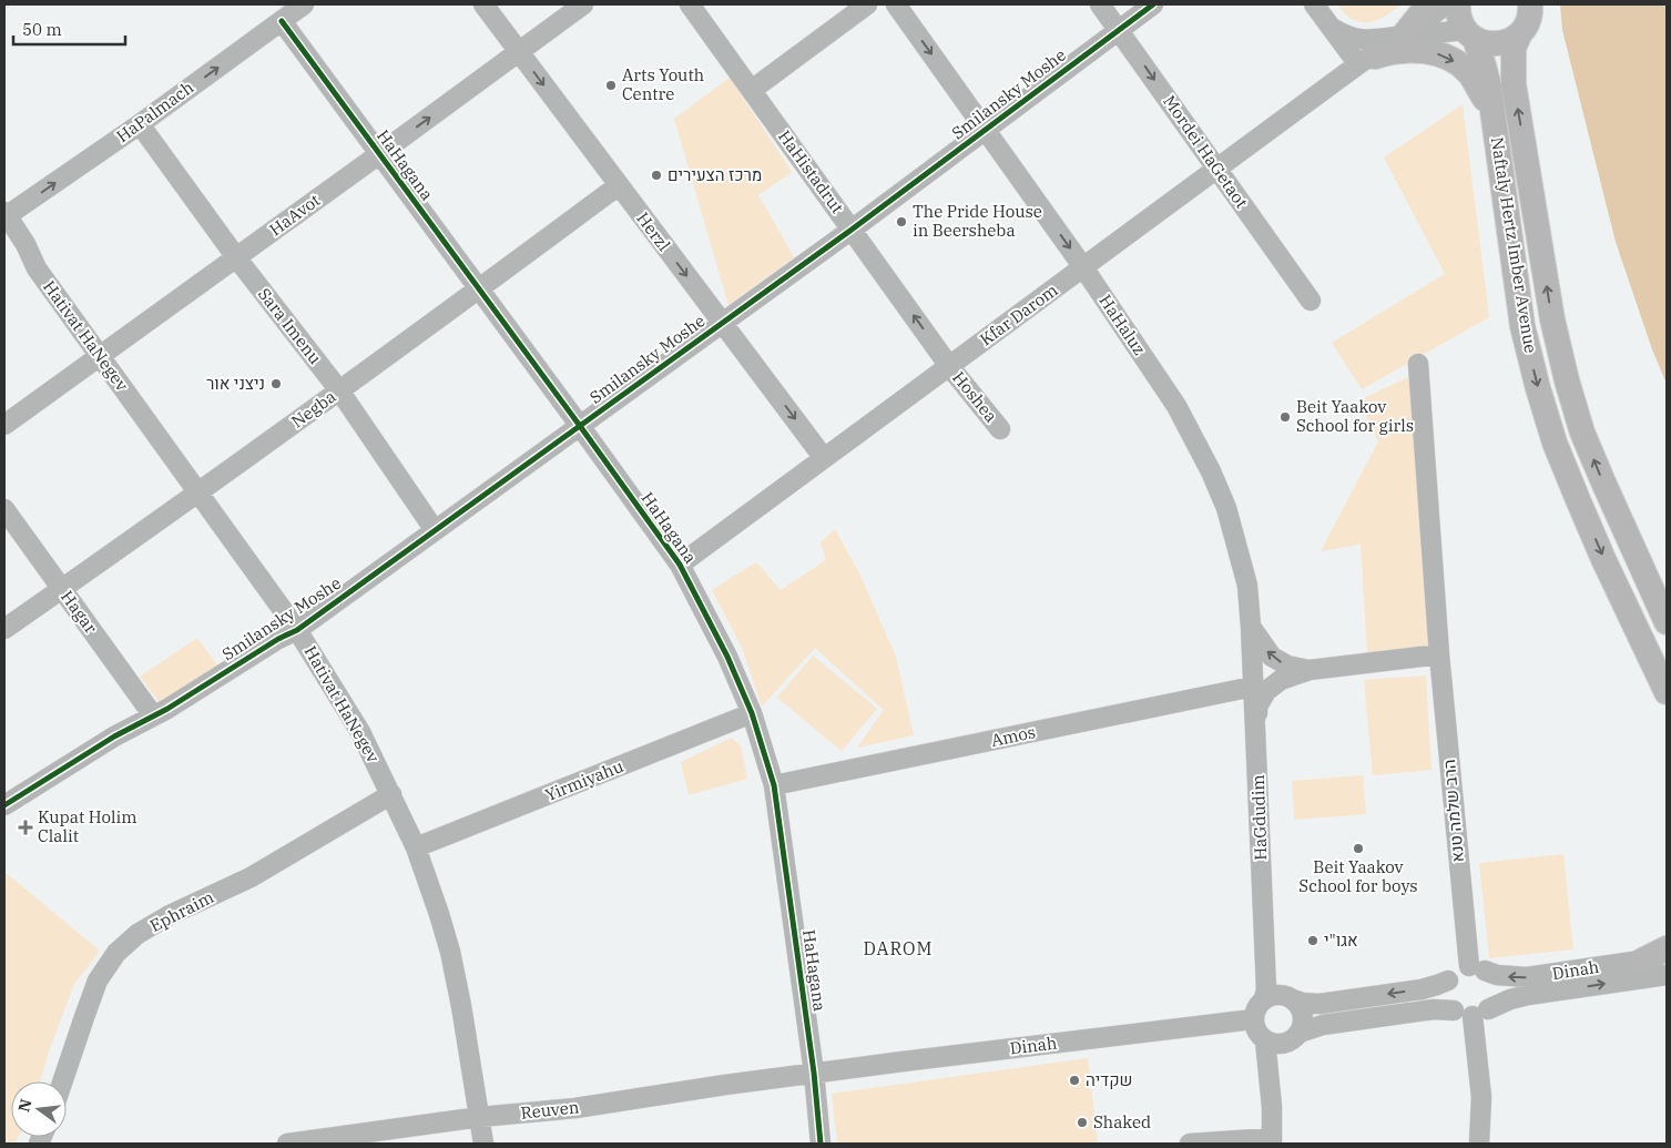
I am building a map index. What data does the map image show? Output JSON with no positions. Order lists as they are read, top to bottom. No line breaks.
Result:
{"streets":{"main road":["Naftaly Hertz Imber Avenue"],"street":["Smilansky Moshe","HaPalmach","Mordei HaGetaot","HaHagana","HaHistadrut","HaAvot","Herzl","Kfar Darom","HaHaluz","Sara Imenu","Hativat HaNegev","Hoshea","Negba","Hagar","Amos","Yirmiyahu","הרב שלמה טנא","HaGdudim","Ephraim","Dinah","Reuven"]},"crossings":[["Smilansky Moshe","Mordei HaGetaot"],["Smilansky Moshe","HaHagana"],["Smilansky Moshe","HaHistadrut"],["Smilansky Moshe","Herzl"],["Smilansky Moshe","HaHaluz"],["Smilansky Moshe","Sara Imenu"],["Smilansky Moshe","Hativat HaNegev"],["Smilansky Moshe","Hagar"],["HaPalmach","HaHagana"],["HaPalmach","Sara Imenu"],["HaPalmach","Hativat HaNegev"],["Mordei HaGetaot","Kfar Darom"],["HaHagana","HaAvot"],["HaHagana","Kfar Darom"],["HaHagana","Negba"],["HaHagana","Amos"],["HaHagana","Yirmiyahu"],["HaHagana","Dinah"],["HaHagana","Reuven"],["HaHistadrut","Kfar Darom"],["HaHistadrut","Hoshea"],["HaAvot","Herzl"],["HaAvot","Sara Imenu"],["HaAvot","Hativat HaNegev"],["Herzl","Kfar Darom"],["Herzl","Negba"],["Naftaly Hertz Imber Avenue","Kfar Darom"],["Kfar Darom","HaHaluz"],["Kfar Darom","Hoshea"],["HaHaluz","Amos"],["HaHaluz","HaGdudim"],["Sara Imenu","Negba"],["Hativat HaNegev","Negba"],["Hativat HaNegev","Yirmiyahu"],["Hativat HaNegev","Ephraim"],["Hativat HaNegev","Reuven"],["Negba","Hagar"],["Amos","HaGdudim"],["הרב שלמה טנא","Dinah"],["HaGdudim","Dinah"],["Dinah","Reuven"]],"one_way":["HaPalmach","Mordei HaGetaot","HaHistadrut","Herzl","HaHaluz"],"districts":["DAROM"],"places":{"other":["Arts Youth Centre","מרכז הצעירים","The Pride House in Beersheba","ניצני אור","Beit Yaakov School for girls","Beit Yaakov School for boys","אגו\"י","שקדיה","Shaked"],"health":["Kupat Holim Clalit"]},"scale_bar":"50 m","north":"left"}
